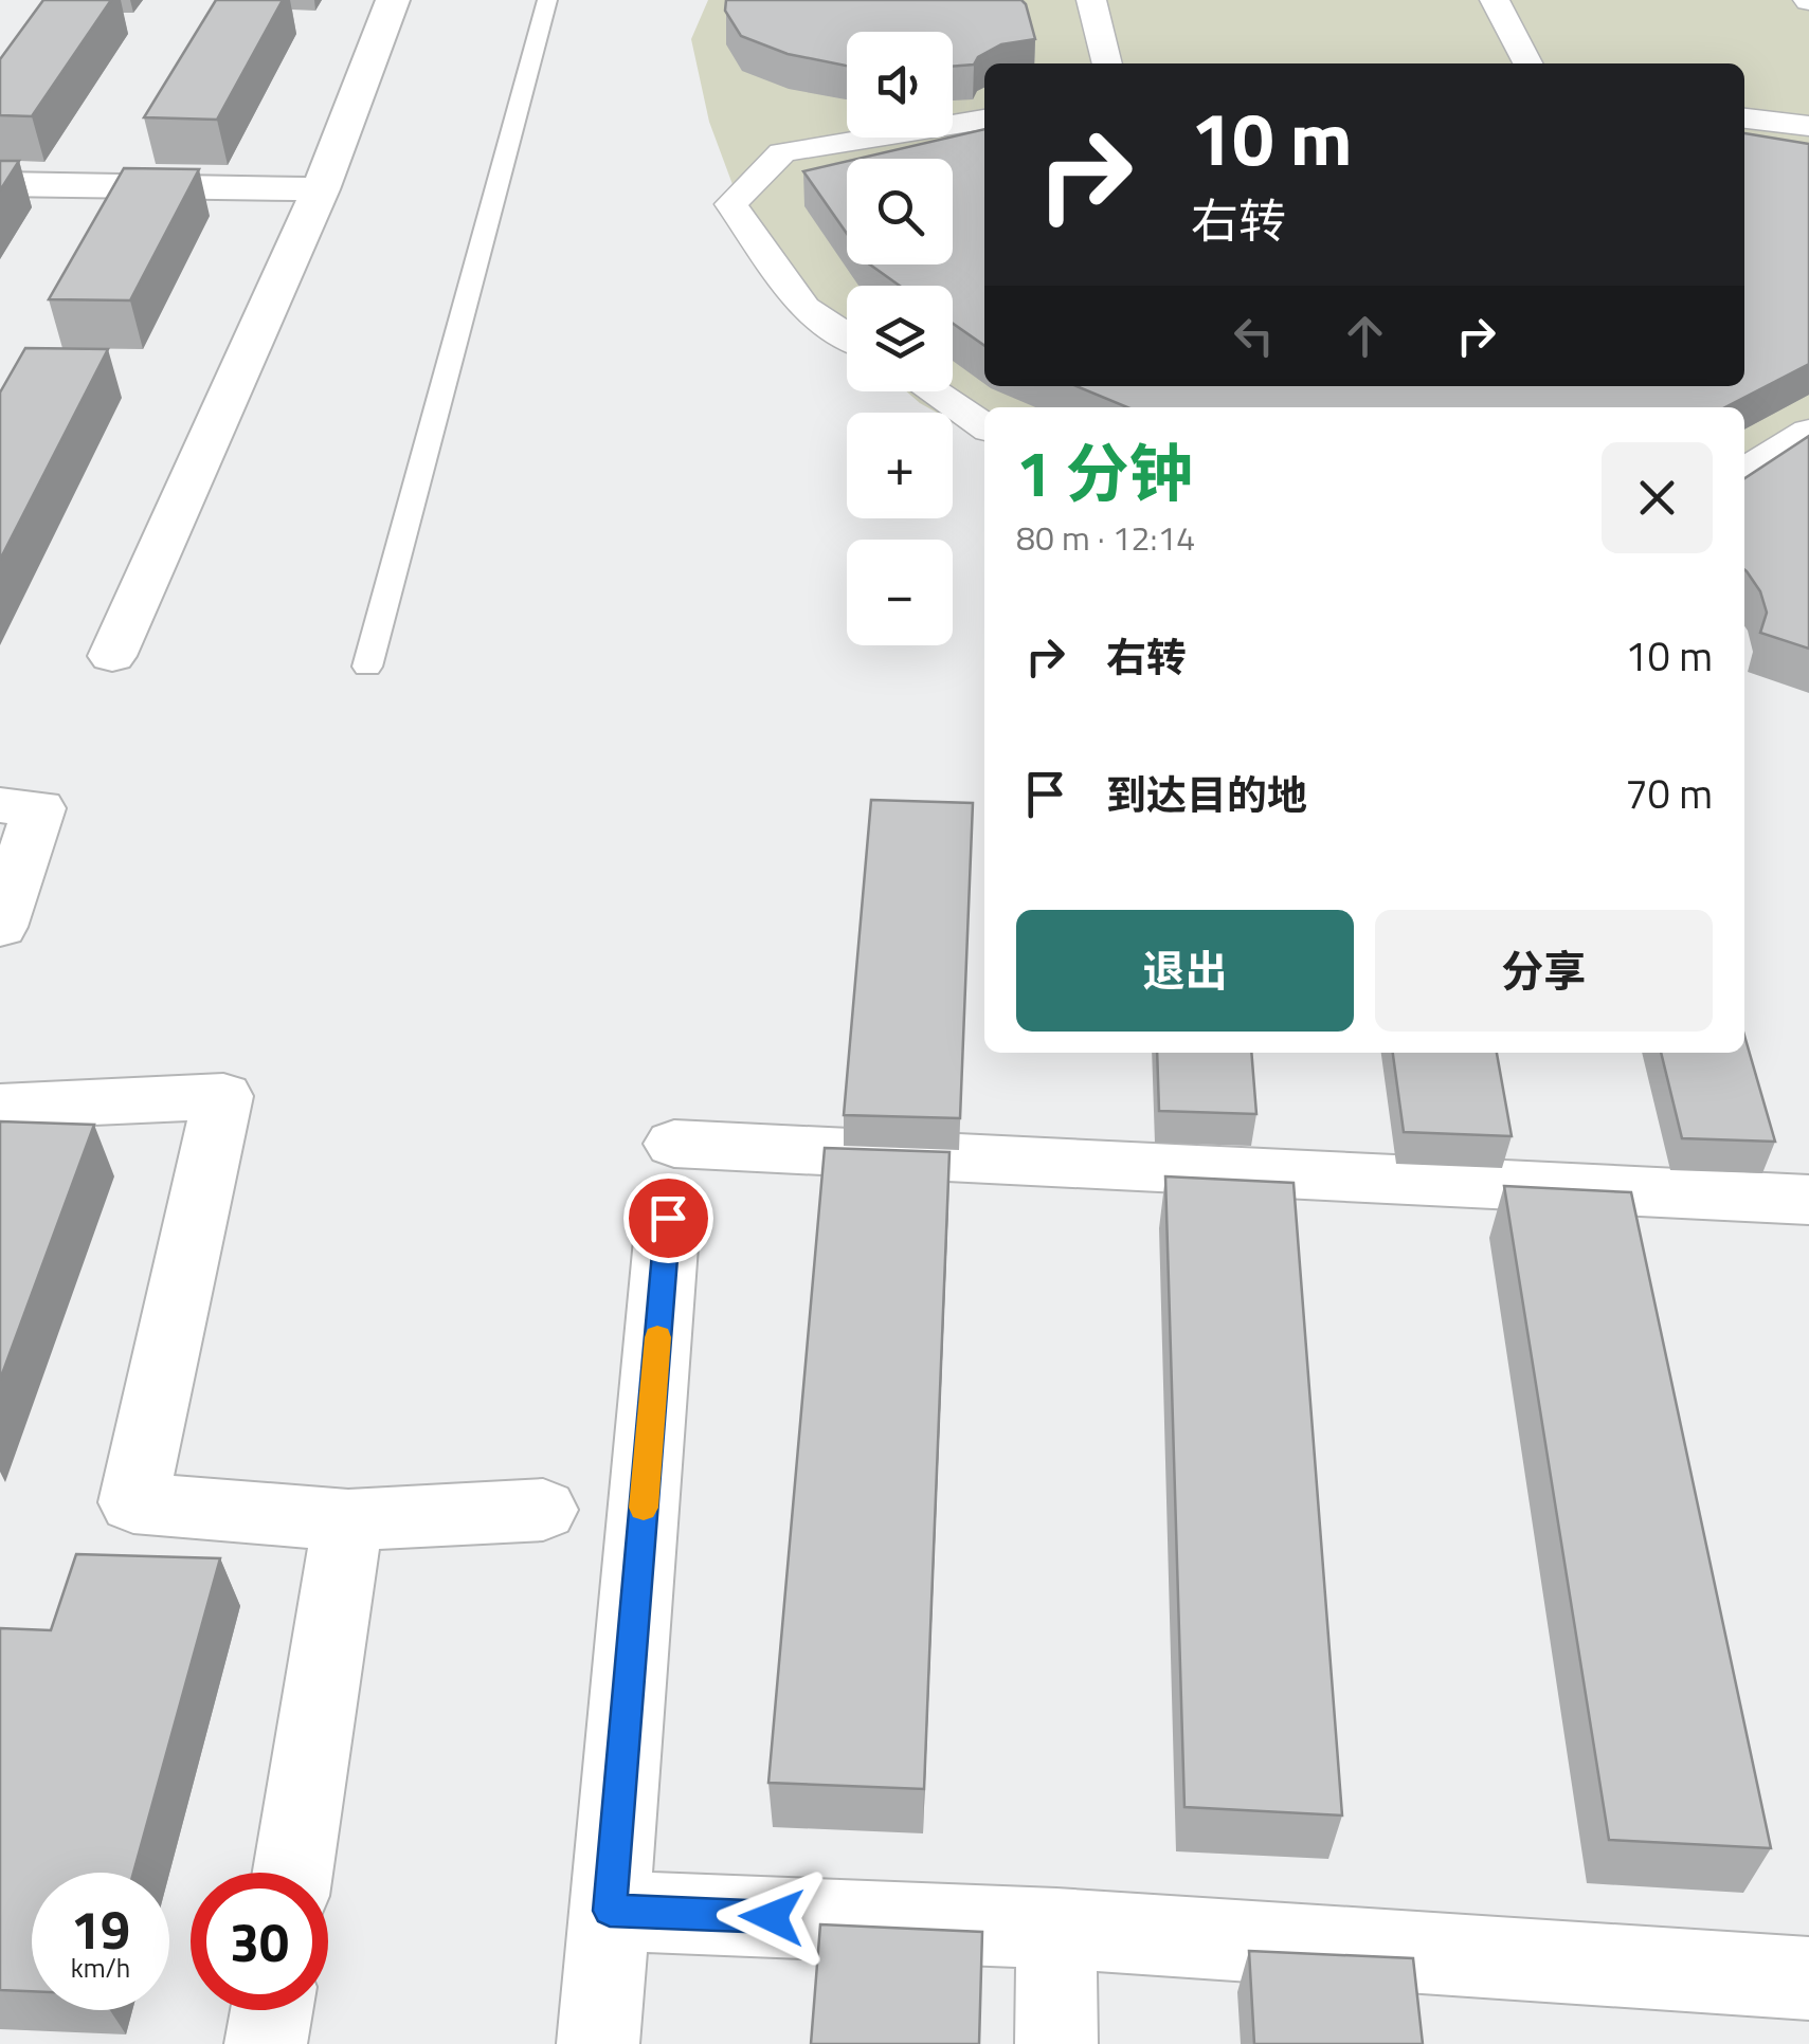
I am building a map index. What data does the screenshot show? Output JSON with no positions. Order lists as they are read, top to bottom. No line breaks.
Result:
{"page":{"map_buttons":["+","−"],"turn":["10 m","右转"],"heading":["1 分钟","80 m · 12:14"],"list":[{"name":"右转","value":"10 m"},{"name":"到达目的地","value":"70 m"}],"buttons":["退出","分享"],"speed":"19 km/h","limit":"30"}}
